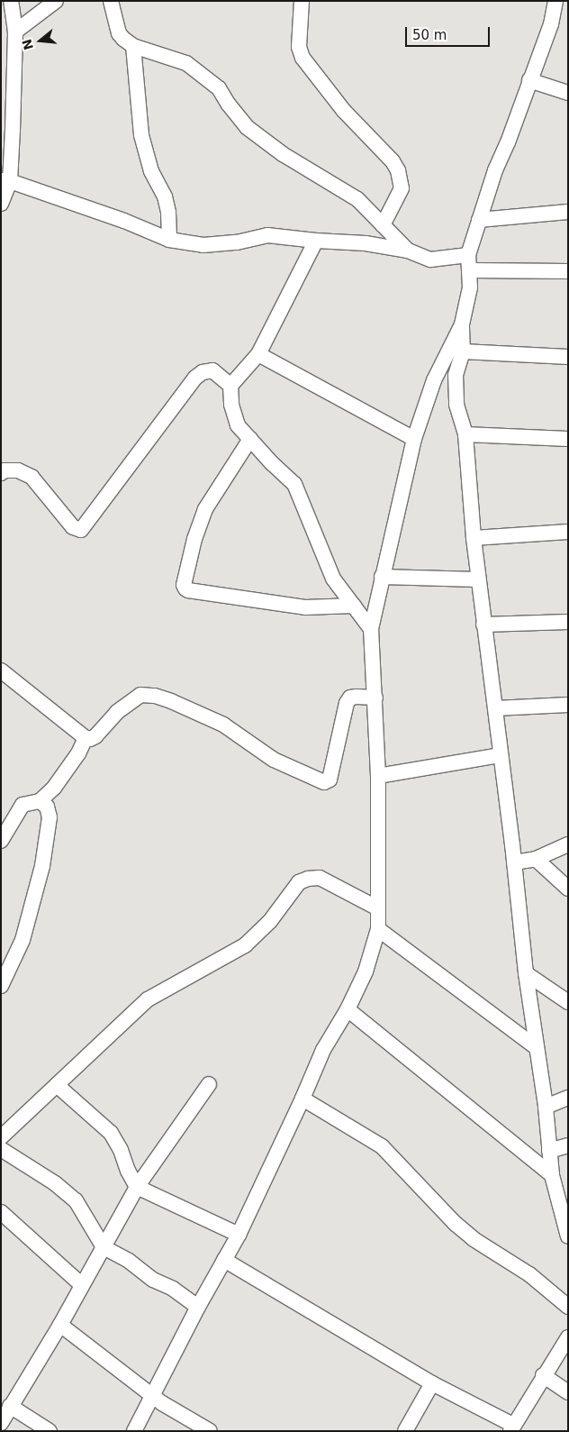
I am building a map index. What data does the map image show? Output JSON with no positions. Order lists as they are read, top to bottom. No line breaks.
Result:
{"scale_bar":"50 m","north":"left"}
